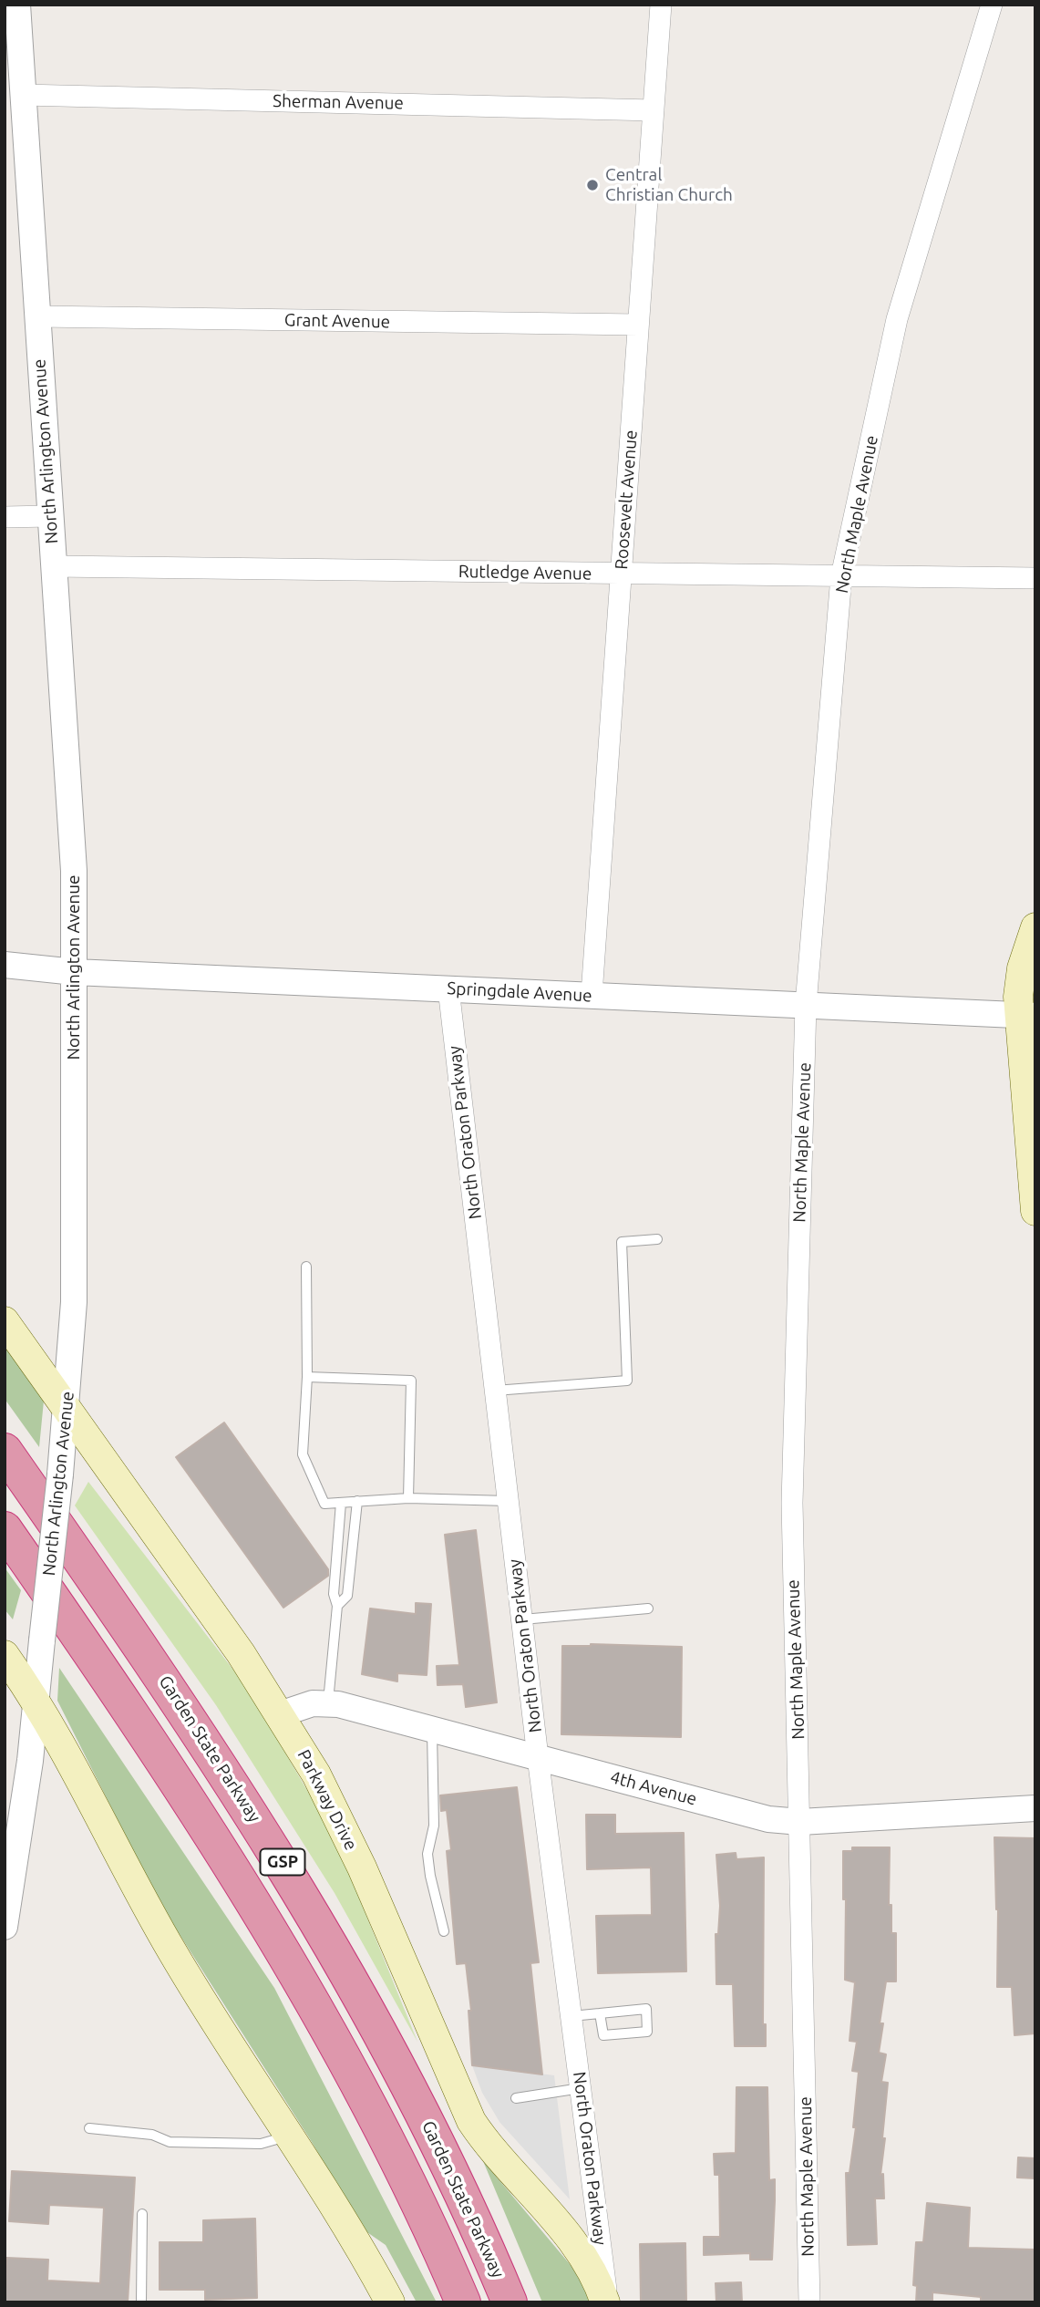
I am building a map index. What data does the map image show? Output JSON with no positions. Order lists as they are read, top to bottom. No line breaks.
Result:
{"streets":{"highway":["Garden State Parkway","GSP"],"main road":["Parkway Drive"],"street":["Sherman Avenue","Grant Avenue","North Arlington Avenue","Roosevelt Avenue","North Maple Avenue","Rutledge Avenue","Springdale Avenue","North Oraton Parkway","4th Avenue"]},"crossings":[["Sherman Avenue","North Arlington Avenue"],["Sherman Avenue","Roosevelt Avenue"],["Grant Avenue","North Arlington Avenue"],["Grant Avenue","Roosevelt Avenue"],["North Arlington Avenue","Rutledge Avenue"],["North Arlington Avenue","Springdale Avenue"],["North Arlington Avenue","Parkway Drive"],["Roosevelt Avenue","Rutledge Avenue"],["Roosevelt Avenue","Springdale Avenue"],["North Maple Avenue","Rutledge Avenue"],["North Maple Avenue","Springdale Avenue"],["North Maple Avenue","4th Avenue"],["Springdale Avenue","North Oraton Parkway"],["North Oraton Parkway","4th Avenue"],["North Oraton Parkway","Parkway Drive"],["4th Avenue","Parkway Drive"]],"places":["Central Christian Church"]}
